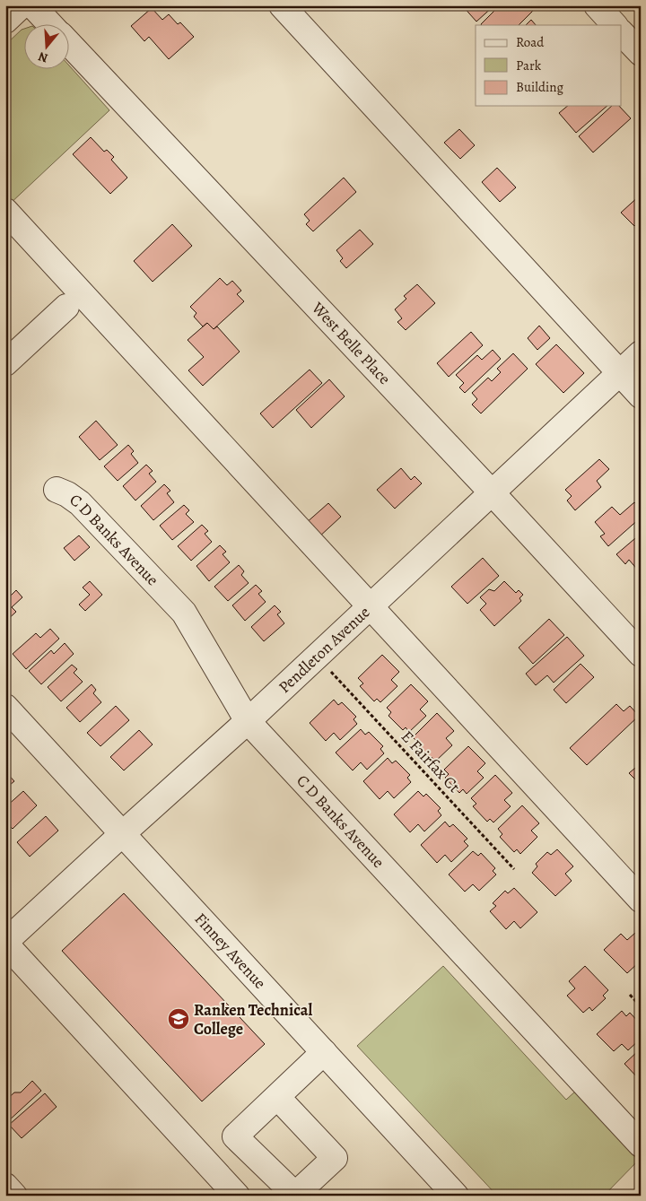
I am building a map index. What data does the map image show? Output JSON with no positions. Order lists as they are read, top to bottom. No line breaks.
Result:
{"streets":{"street":["West Belle Place","C D Banks Avenue","Pendleton Avenue","Finney Avenue"],"path":["E Fairfax Ct"]},"crossings":[["West Belle Place","Pendleton Avenue"],["C D Banks Avenue","Pendleton Avenue"],["Pendleton Avenue","Finney Avenue"]],"places":{"school or university":["Ranken Technical College"]},"legend":["Road","Park","Building"],"north":"bottom"}
